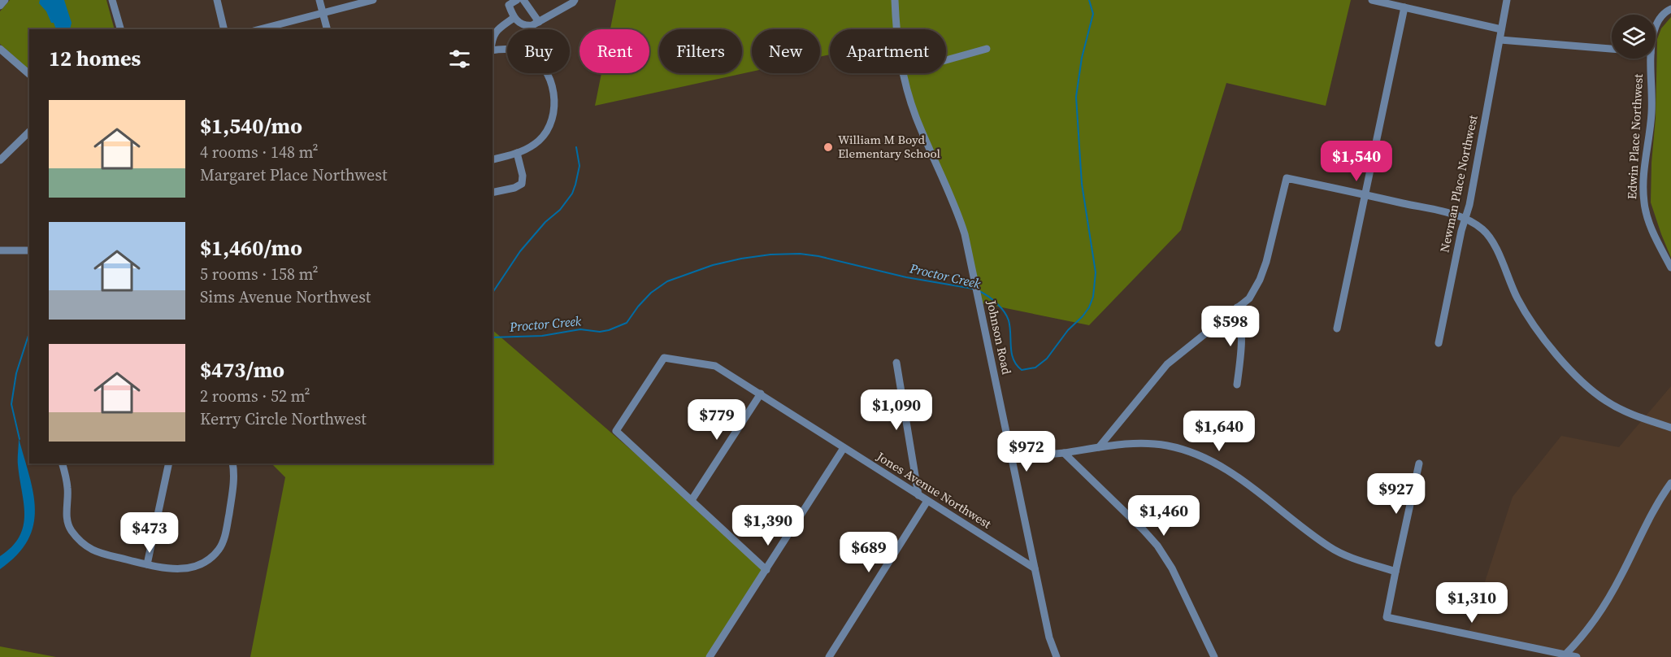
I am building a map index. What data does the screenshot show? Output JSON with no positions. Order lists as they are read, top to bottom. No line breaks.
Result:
{"streets":{"street":["Edwin Place Northwest","Newman Place Northwest","Johnson Road","Jones Avenue Northwest"]},"crossings":[["Johnson Road","Jones Avenue Northwest"]],"water":["Proctor Creek"],"places":["William M Boyd Elementary School"],"page":{"chip":["Buy","Rent","Filters","New","Apartment"],"heading":"12 homes","list":[{"name":"$1,540/mo","note":"4 rooms · 148 m² · Margaret Place Northwest"},{"name":"$1,460/mo","note":"5 rooms · 158 m² · Sims Avenue Northwest"},{"name":"$473/mo","note":"2 rooms · 52 m² · Kerry Circle Northwest"}],"price":["$1,540","$598","$1,090","$779","$1,640","$972","$927","$1,460","$1,390","$473","$689","$1,310"]}}
